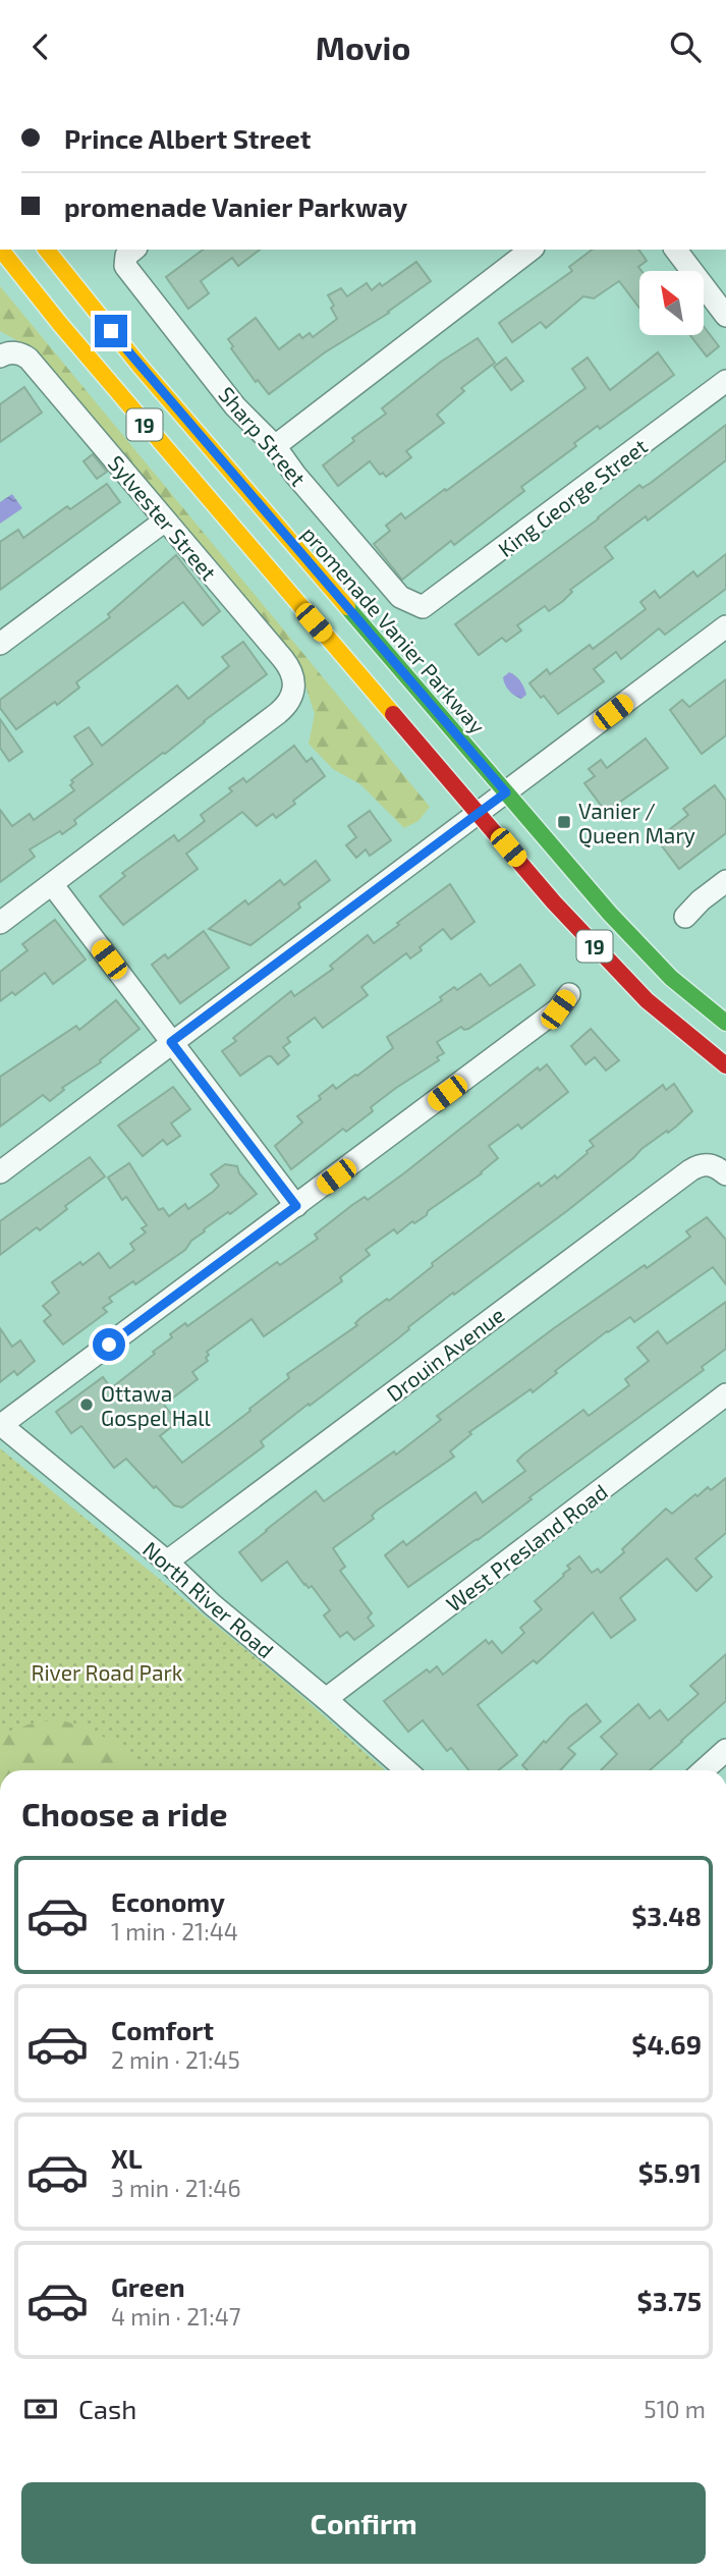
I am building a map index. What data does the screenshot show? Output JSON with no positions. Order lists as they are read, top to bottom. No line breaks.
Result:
{"streets":{"main road":["19","promenade Vanier Parkway"],"street":["Sharp Street","King George Street","Sylvester Street","Drouin Avenue","West Presland Road","North River Road"]},"crossings":[["Sharp Street","King George Street"],["Drouin Avenue","North River Road"],["West Presland Road","North River Road"]],"parks":["River Road Park"],"places":{"transit":["Vanier / Queen Mary"],"other":["Ottawa Gospel Hall"]},"north":"top left","page":{"header":"Movio","banner":["Prince Albert Street","promenade Vanier Parkway"],"heading":"Choose a ride","list":[{"name":"Economy","note":"1 min · 21:44","value":"$3.48"},{"name":"Comfort","note":"2 min · 21:45","value":"$4.69"},{"name":"XL","note":"3 min · 21:46","value":"$5.91"},{"name":"Green","note":"4 min · 21:47","value":"$3.75"}],"pay":["Cash","510 m"],"buttons":"Confirm"}}
